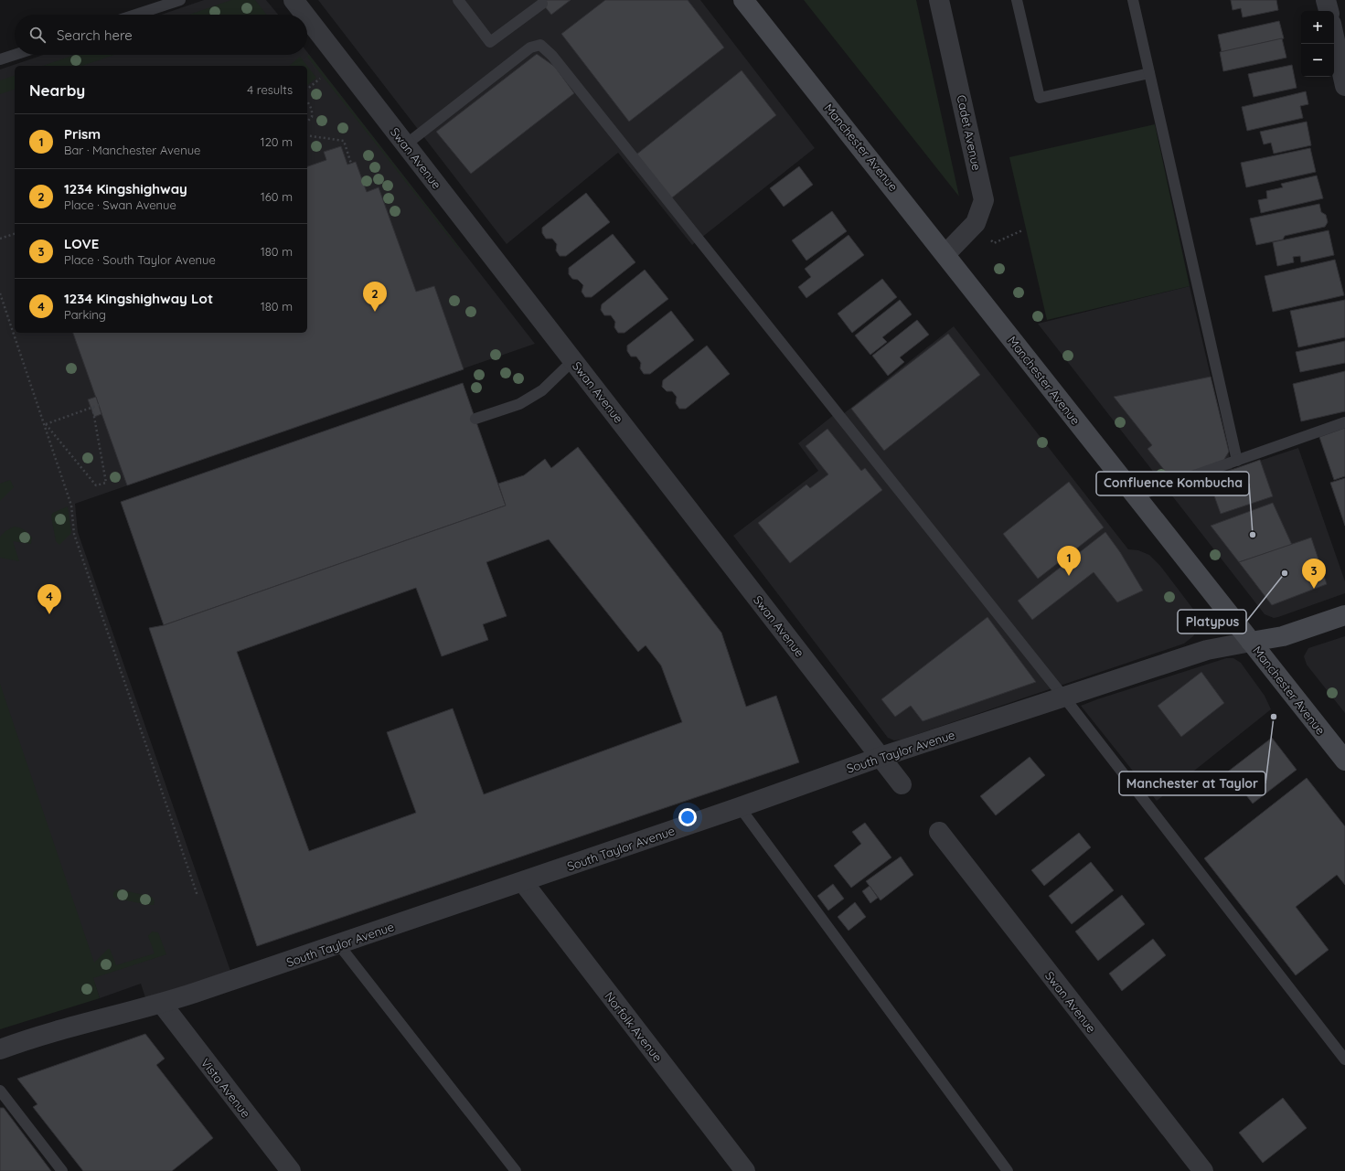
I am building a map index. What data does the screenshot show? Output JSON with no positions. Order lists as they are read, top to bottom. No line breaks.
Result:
{"streets":{"main road":["Manchester Avenue","South Taylor Avenue"],"street":["Cadet Avenue","Swan Avenue","Norfolk Avenue","Vista Avenue"]},"crossings":[["Cadet Avenue","Manchester Avenue"],["Manchester Avenue","South Taylor Avenue"],["Swan Avenue","South Taylor Avenue"],["South Taylor Avenue","Norfolk Avenue"],["South Taylor Avenue","Vista Avenue"]],"places":["Confluence Kombucha","Platypus","Manchester at Taylor"],"page":{"map_buttons":["+","−"],"search":"Search here","heading":["Nearby","4 results"],"list":[{"mark":"1","name":"Prism","note":"Bar · Manchester Avenue","value":"120 m"},{"mark":"2","name":"1234 Kingshighway","note":"Place · Swan Avenue","value":"160 m"},{"mark":"3","name":"LOVE","note":"Place · South Taylor Avenue","value":"180 m"},{"mark":"4","name":"1234 Kingshighway Lot","note":"Parking","value":"180 m"}],"pins":["2","1","3","4"]}}
